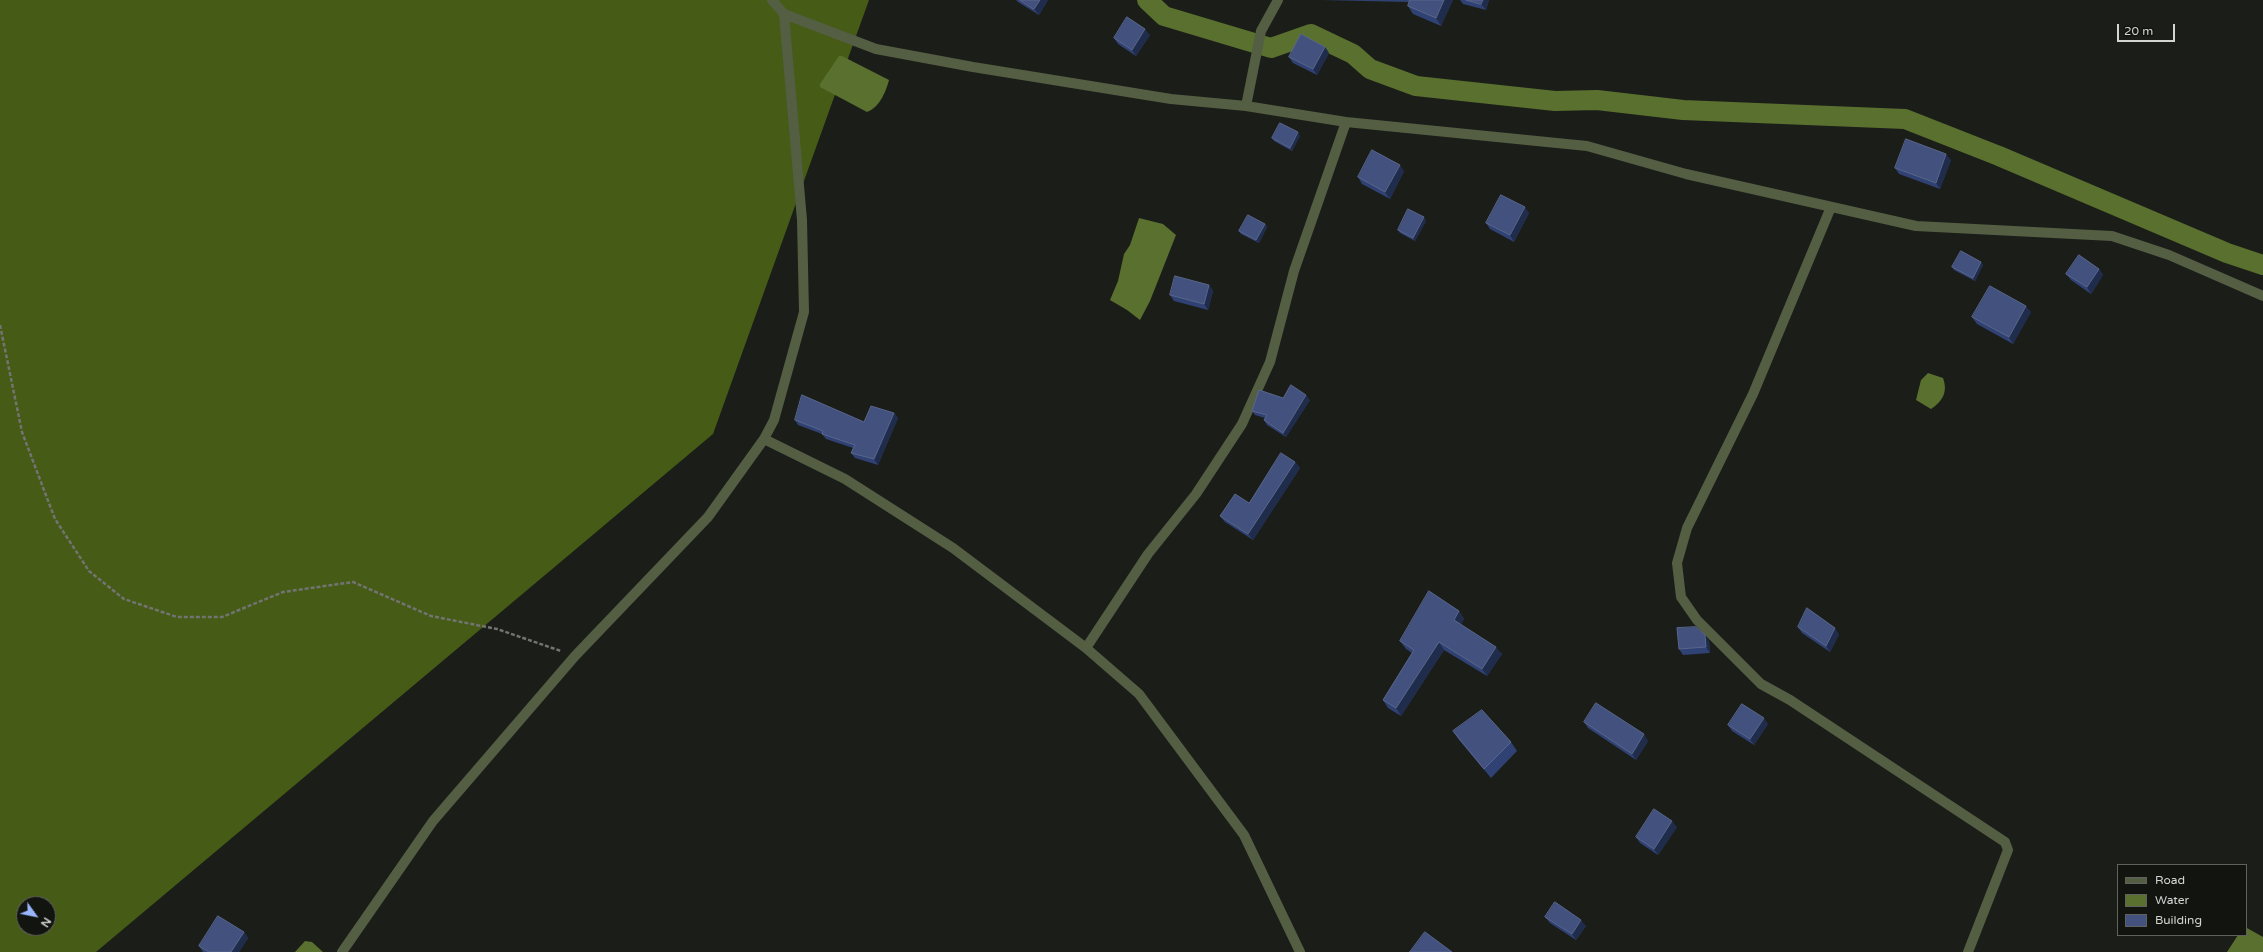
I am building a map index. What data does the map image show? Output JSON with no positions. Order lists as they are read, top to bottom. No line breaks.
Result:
{"legend":["Road","Water","Building"],"scale_bar":"20 m","north":"bottom right"}
